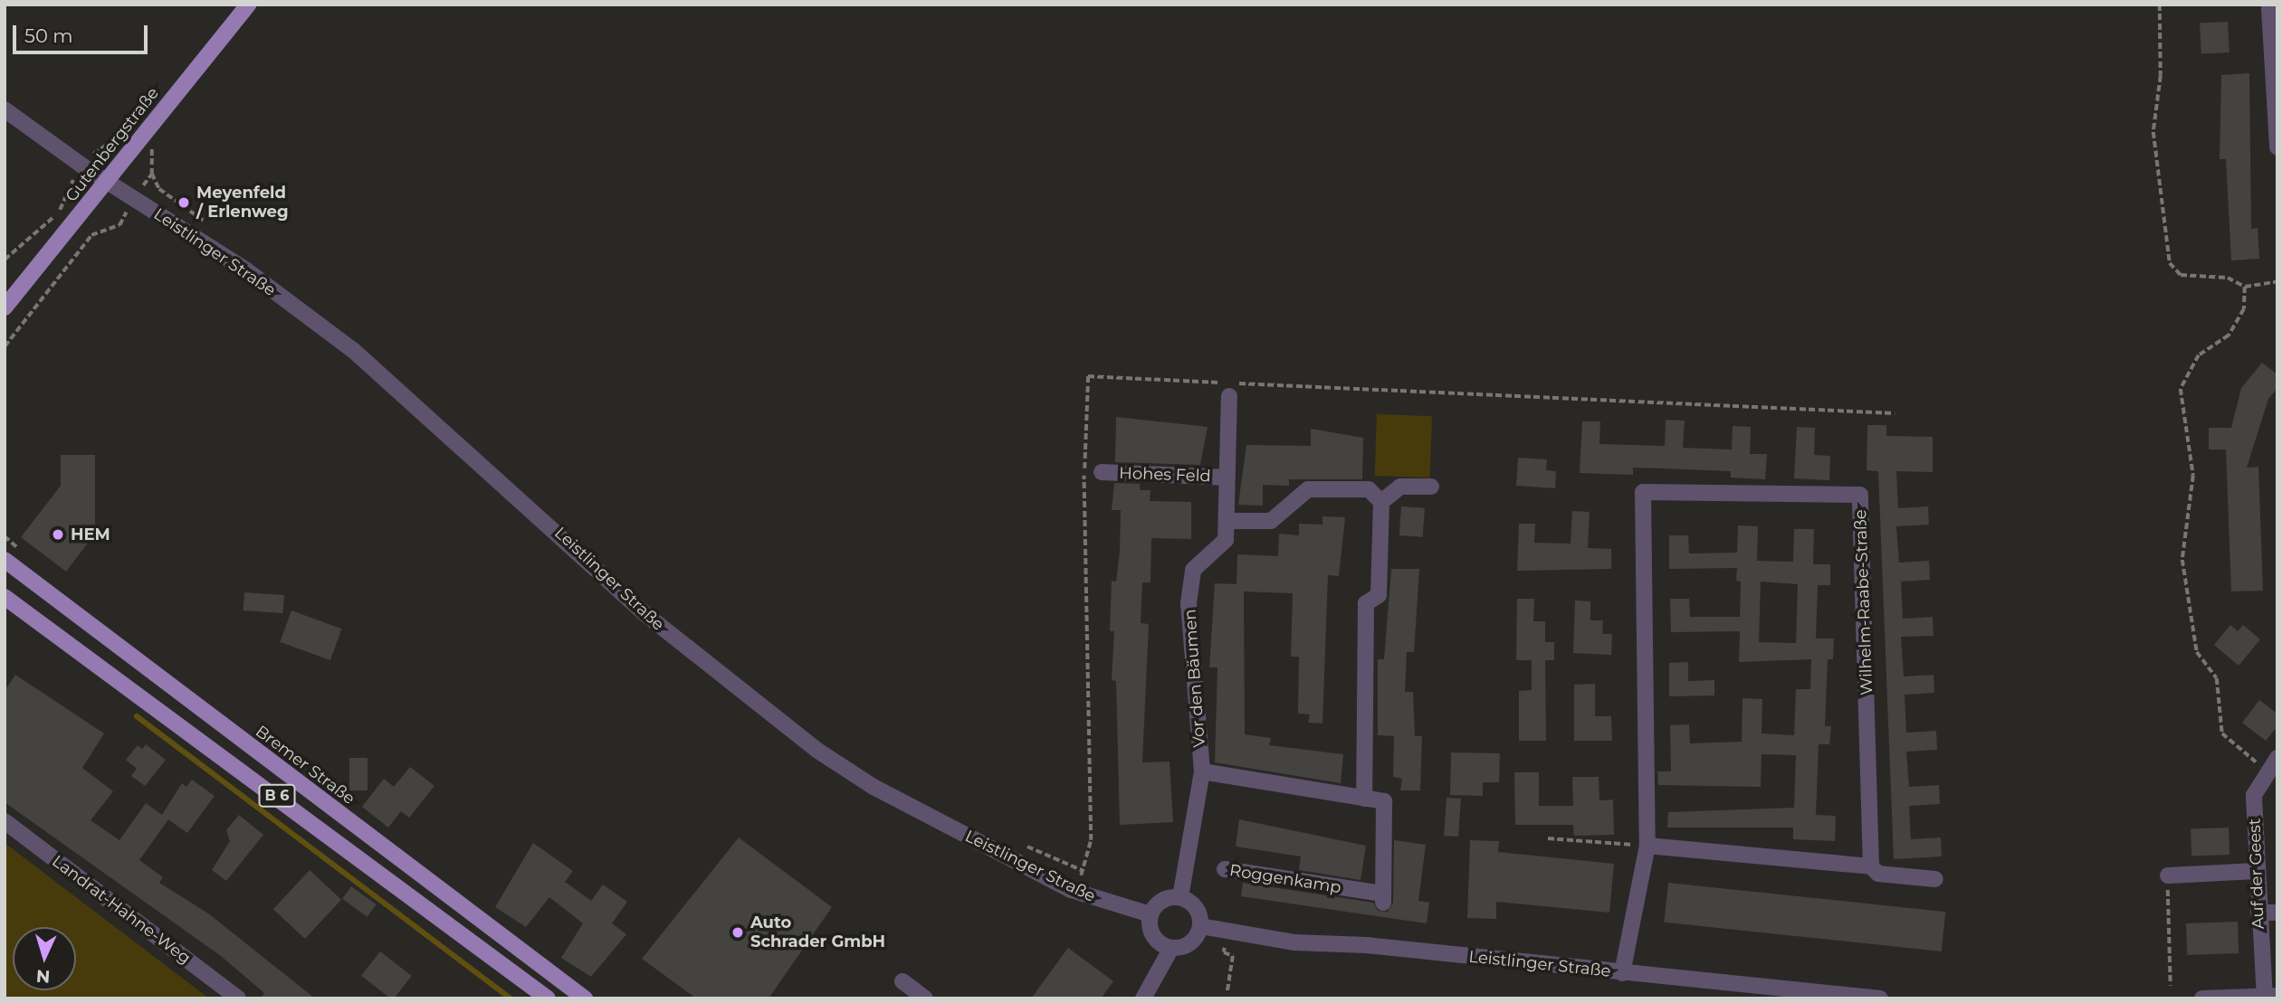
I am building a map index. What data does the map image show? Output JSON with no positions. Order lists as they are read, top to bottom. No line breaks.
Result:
{"streets":{"main road":["Gutenbergstraße","Bremer Straße","B 6"],"street":["Leistlinger Straße","Hohes Feld","Wilhelm-Raabe-Straße","Vor den Bäumen","Auf der Geest","Roggenkamp","Landrat-Hahne-Weg"]},"crossings":[["Gutenbergstraße","Leistlinger Straße"],["Leistlinger Straße","Wilhelm-Raabe-Straße"],["Leistlinger Straße","Vor den Bäumen"],["Hohes Feld","Vor den Bäumen"],["Vor den Bäumen","Roggenkamp"]],"places":["Meyenfeld / Erlenweg","HEM","Auto Schrader GmbH"],"scale_bar":"50 m","north":"bottom"}
